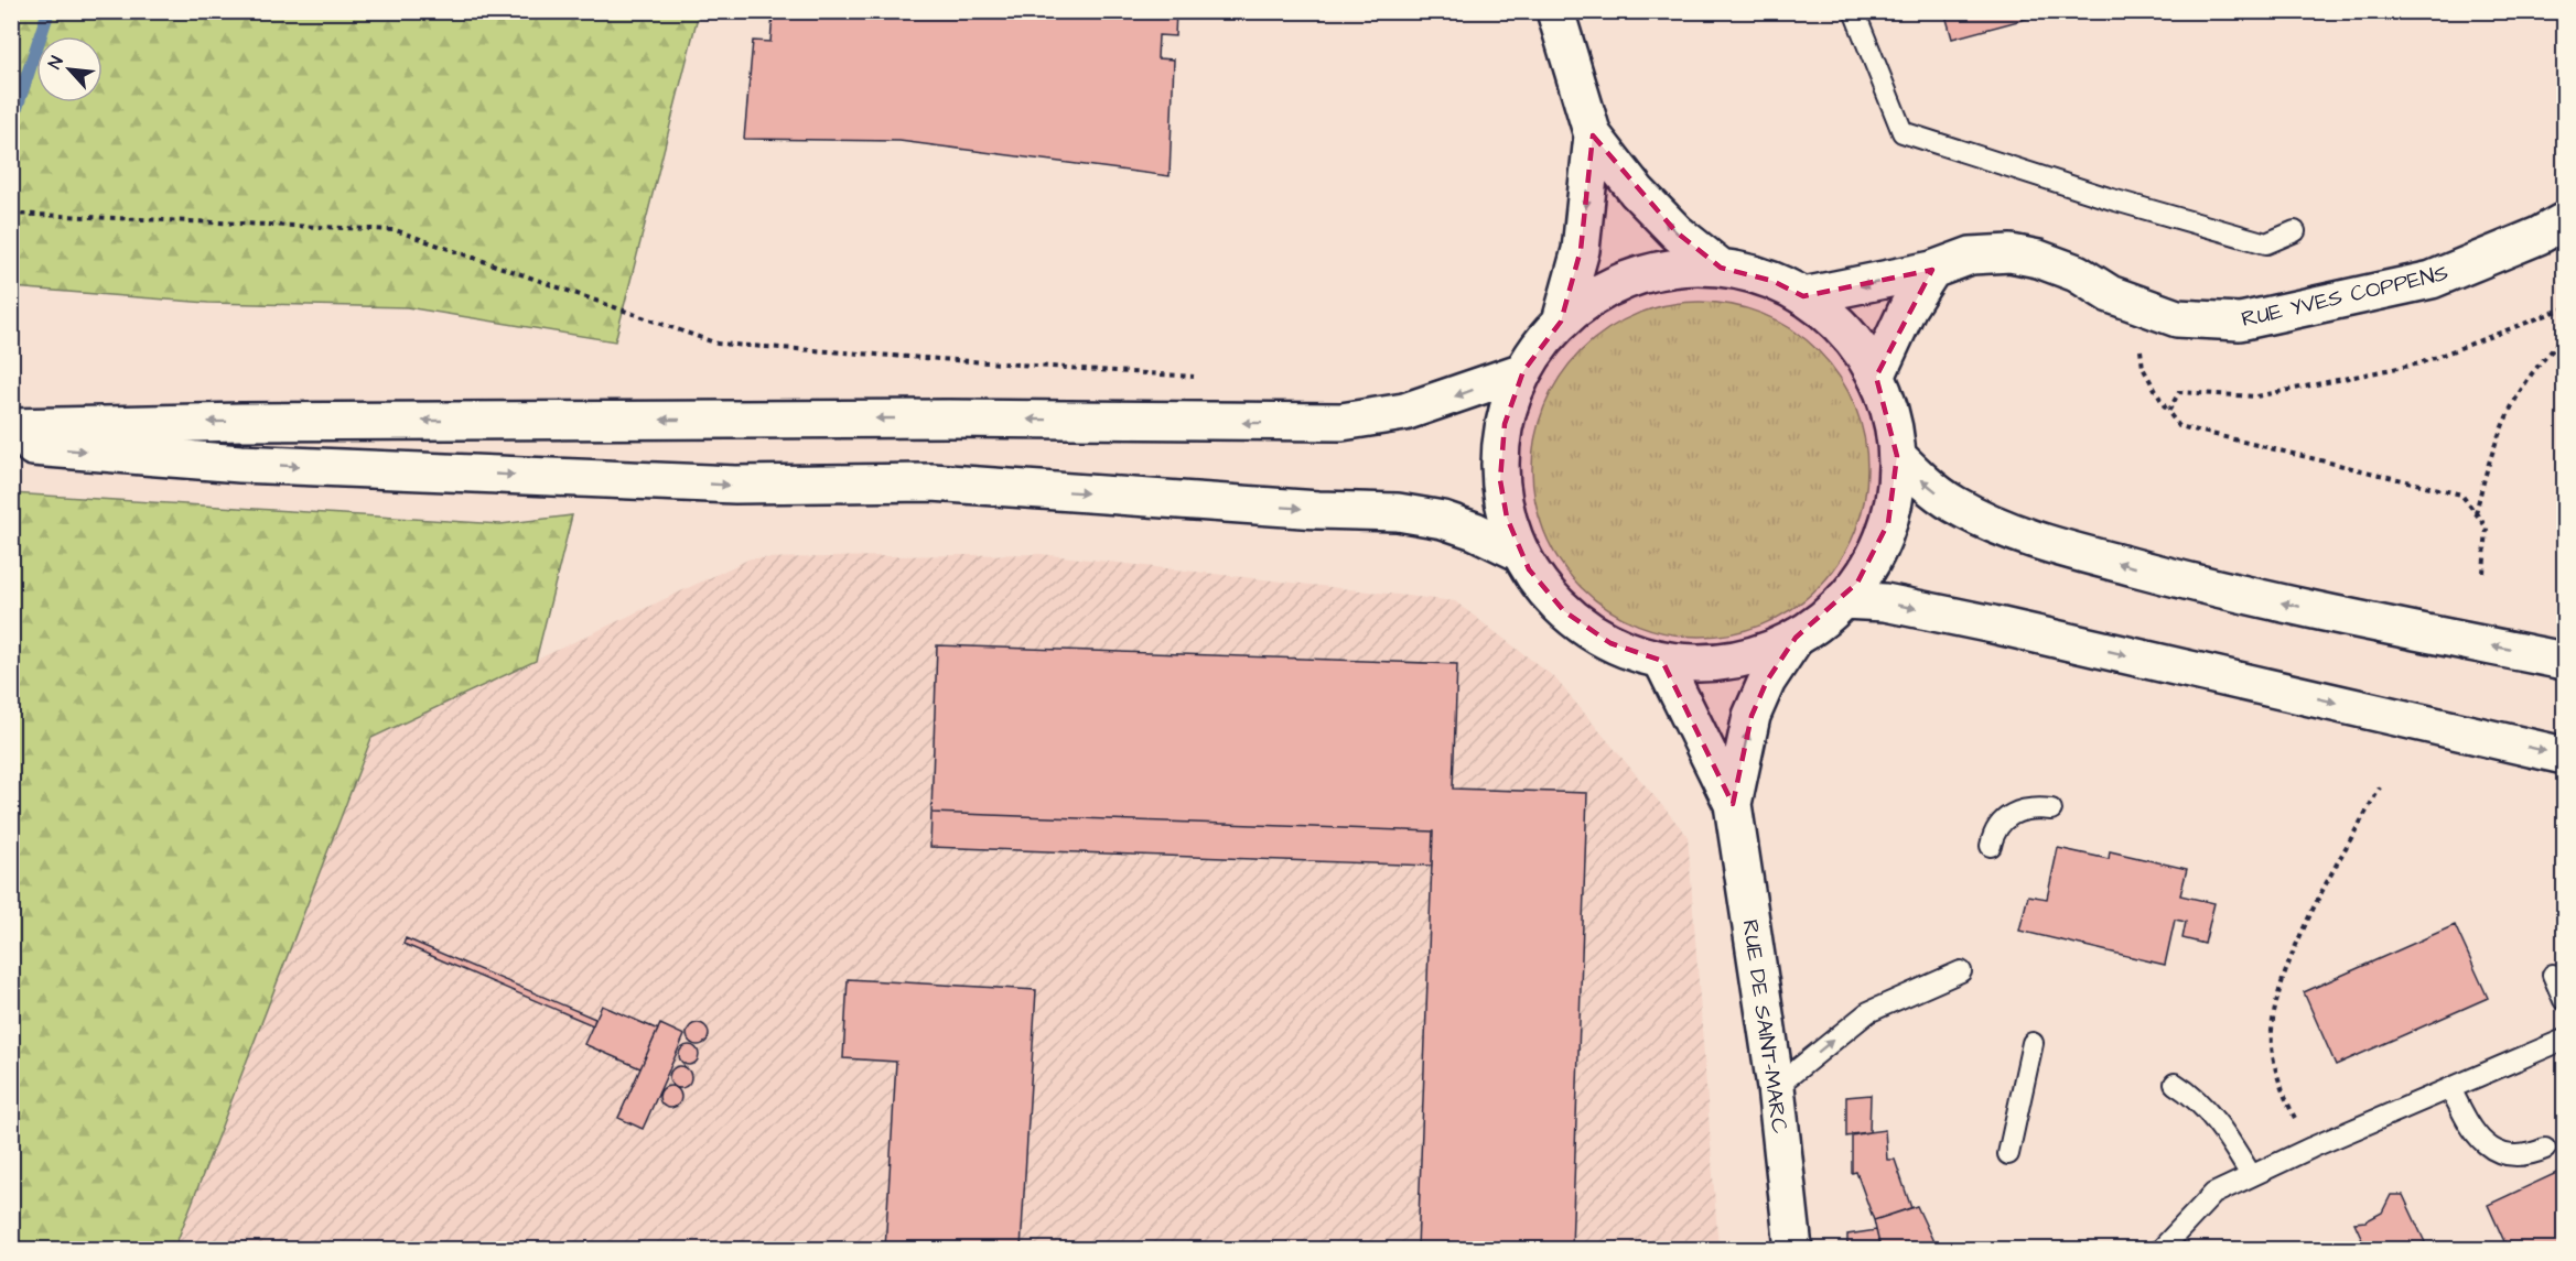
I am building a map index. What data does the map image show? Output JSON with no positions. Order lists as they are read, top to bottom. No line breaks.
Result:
{"streets":{"main road":["RUE YVES COPPENS","RUE DE SAINT-MARC"]},"north":"top left"}
